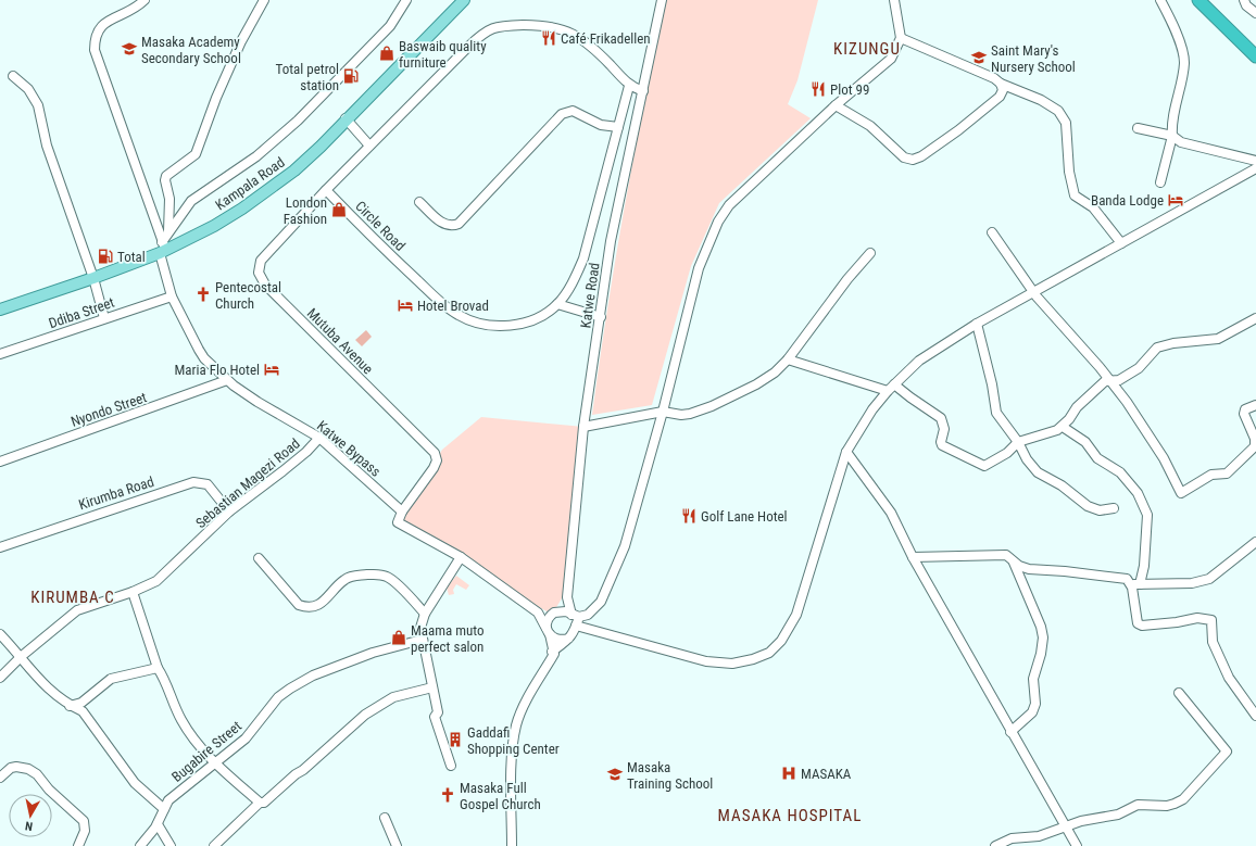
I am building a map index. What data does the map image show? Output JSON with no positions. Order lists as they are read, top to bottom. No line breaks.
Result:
{"streets":{"main road":["Kampala Road"],"street":["Circle Road","Katwe Road","Ddiba Street","Mutuba Avenue","Nyondo Street","Katwe Bypass","Sebastian Magezi Road","Kirumba Road","Bugabire Street"]},"crossings":[["Kampala Road","Katwe Bypass"],["Circle Road","Mutuba Avenue"],["Ddiba Street","Katwe Bypass"],["Mutuba Avenue","Katwe Bypass"],["Nyondo Street","Katwe Bypass"],["Katwe Bypass","Sebastian Magezi Road"],["Sebastian Magezi Road","Kirumba Road"]],"districts":["KIZUNGU","KIRUMBA C","MASAKA HOSPITAL"],"places":{"restaurant":["Café Frikadellen","Plot 99","Golf Lane Hotel"],"school or university":["Masaka Academy Secondary School","Saint Mary's Nursery School","Masaka Training School"],"shop":["Baswaib quality furniture","London Fashion","Maama muto perfect salon"],"fuel station":["Total petrol station","Total"],"hotel":["Banda Lodge","Hotel Brovad","Maria Flo Hotel"],"church":["Pentecostal Church","Masaka Full Gospel Church"],"building":["Gaddafi Shopping Center"],"hospital":["MASAKA"]},"north":"bottom"}
